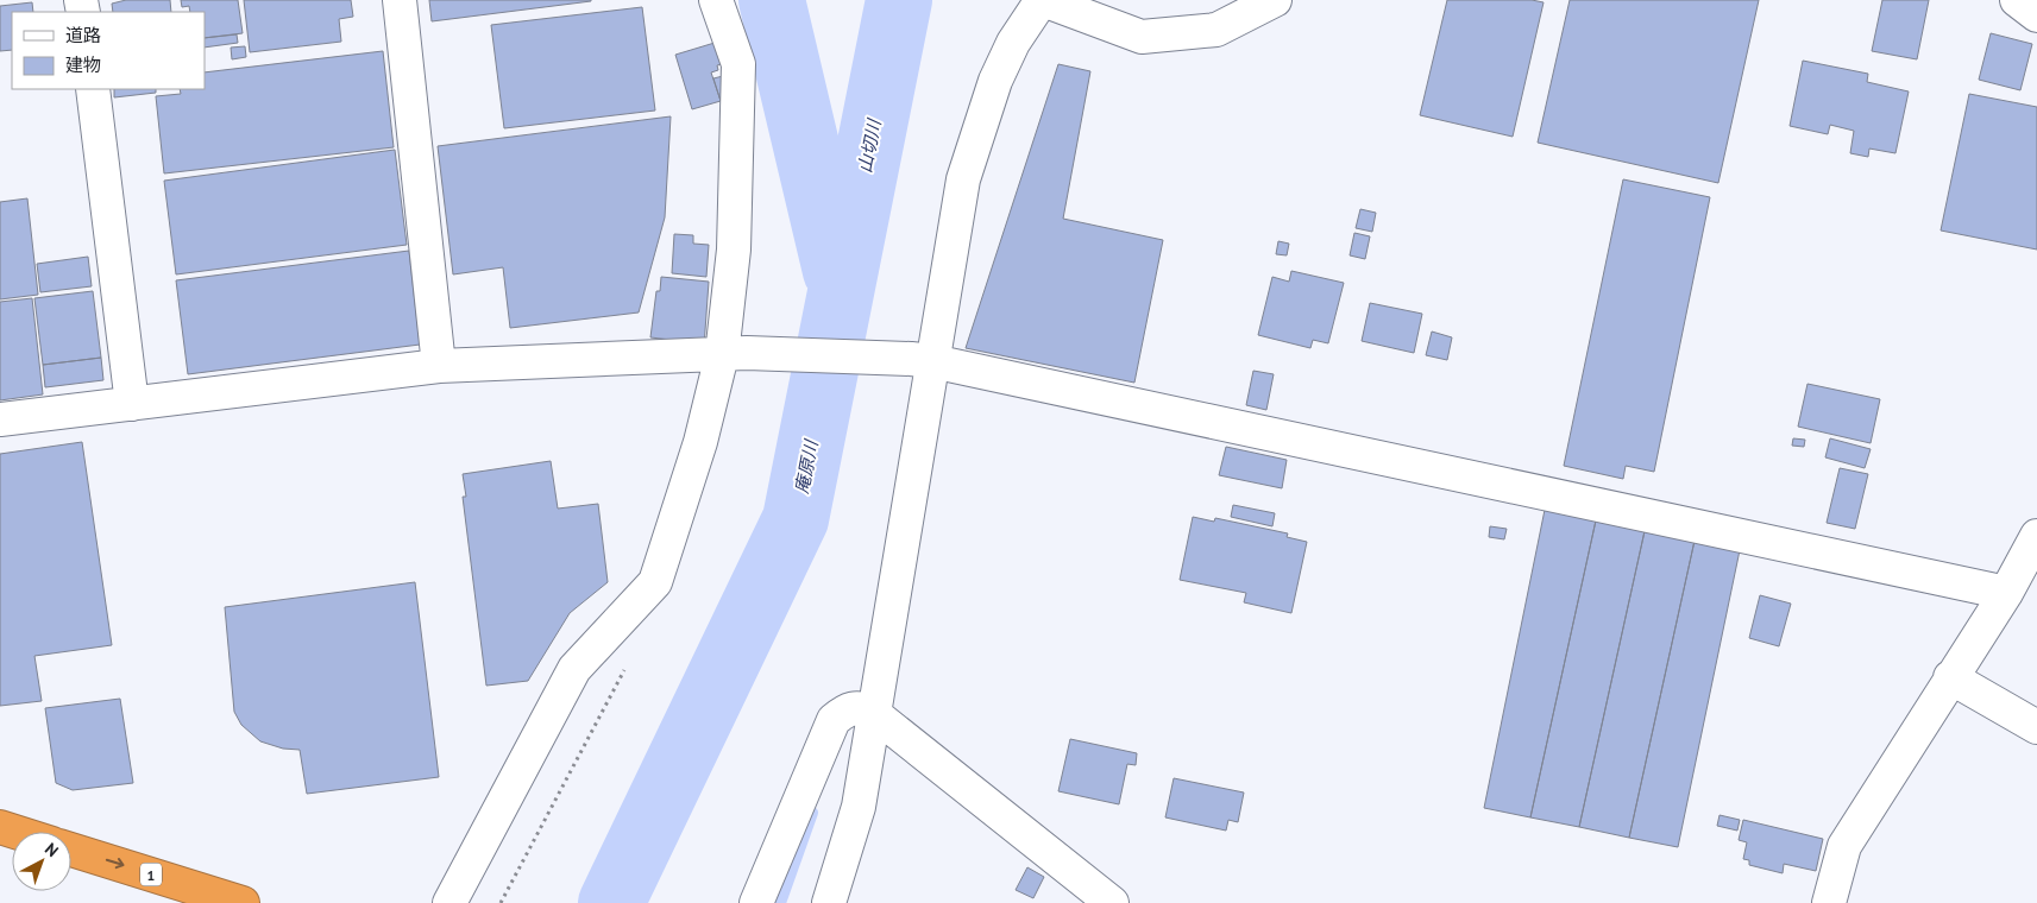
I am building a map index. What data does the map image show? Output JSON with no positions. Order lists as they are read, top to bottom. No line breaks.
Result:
{"streets":{"highway":["1"]},"water":["山切川","庵原川"],"legend":["道路","建物"],"north":"top right"}
